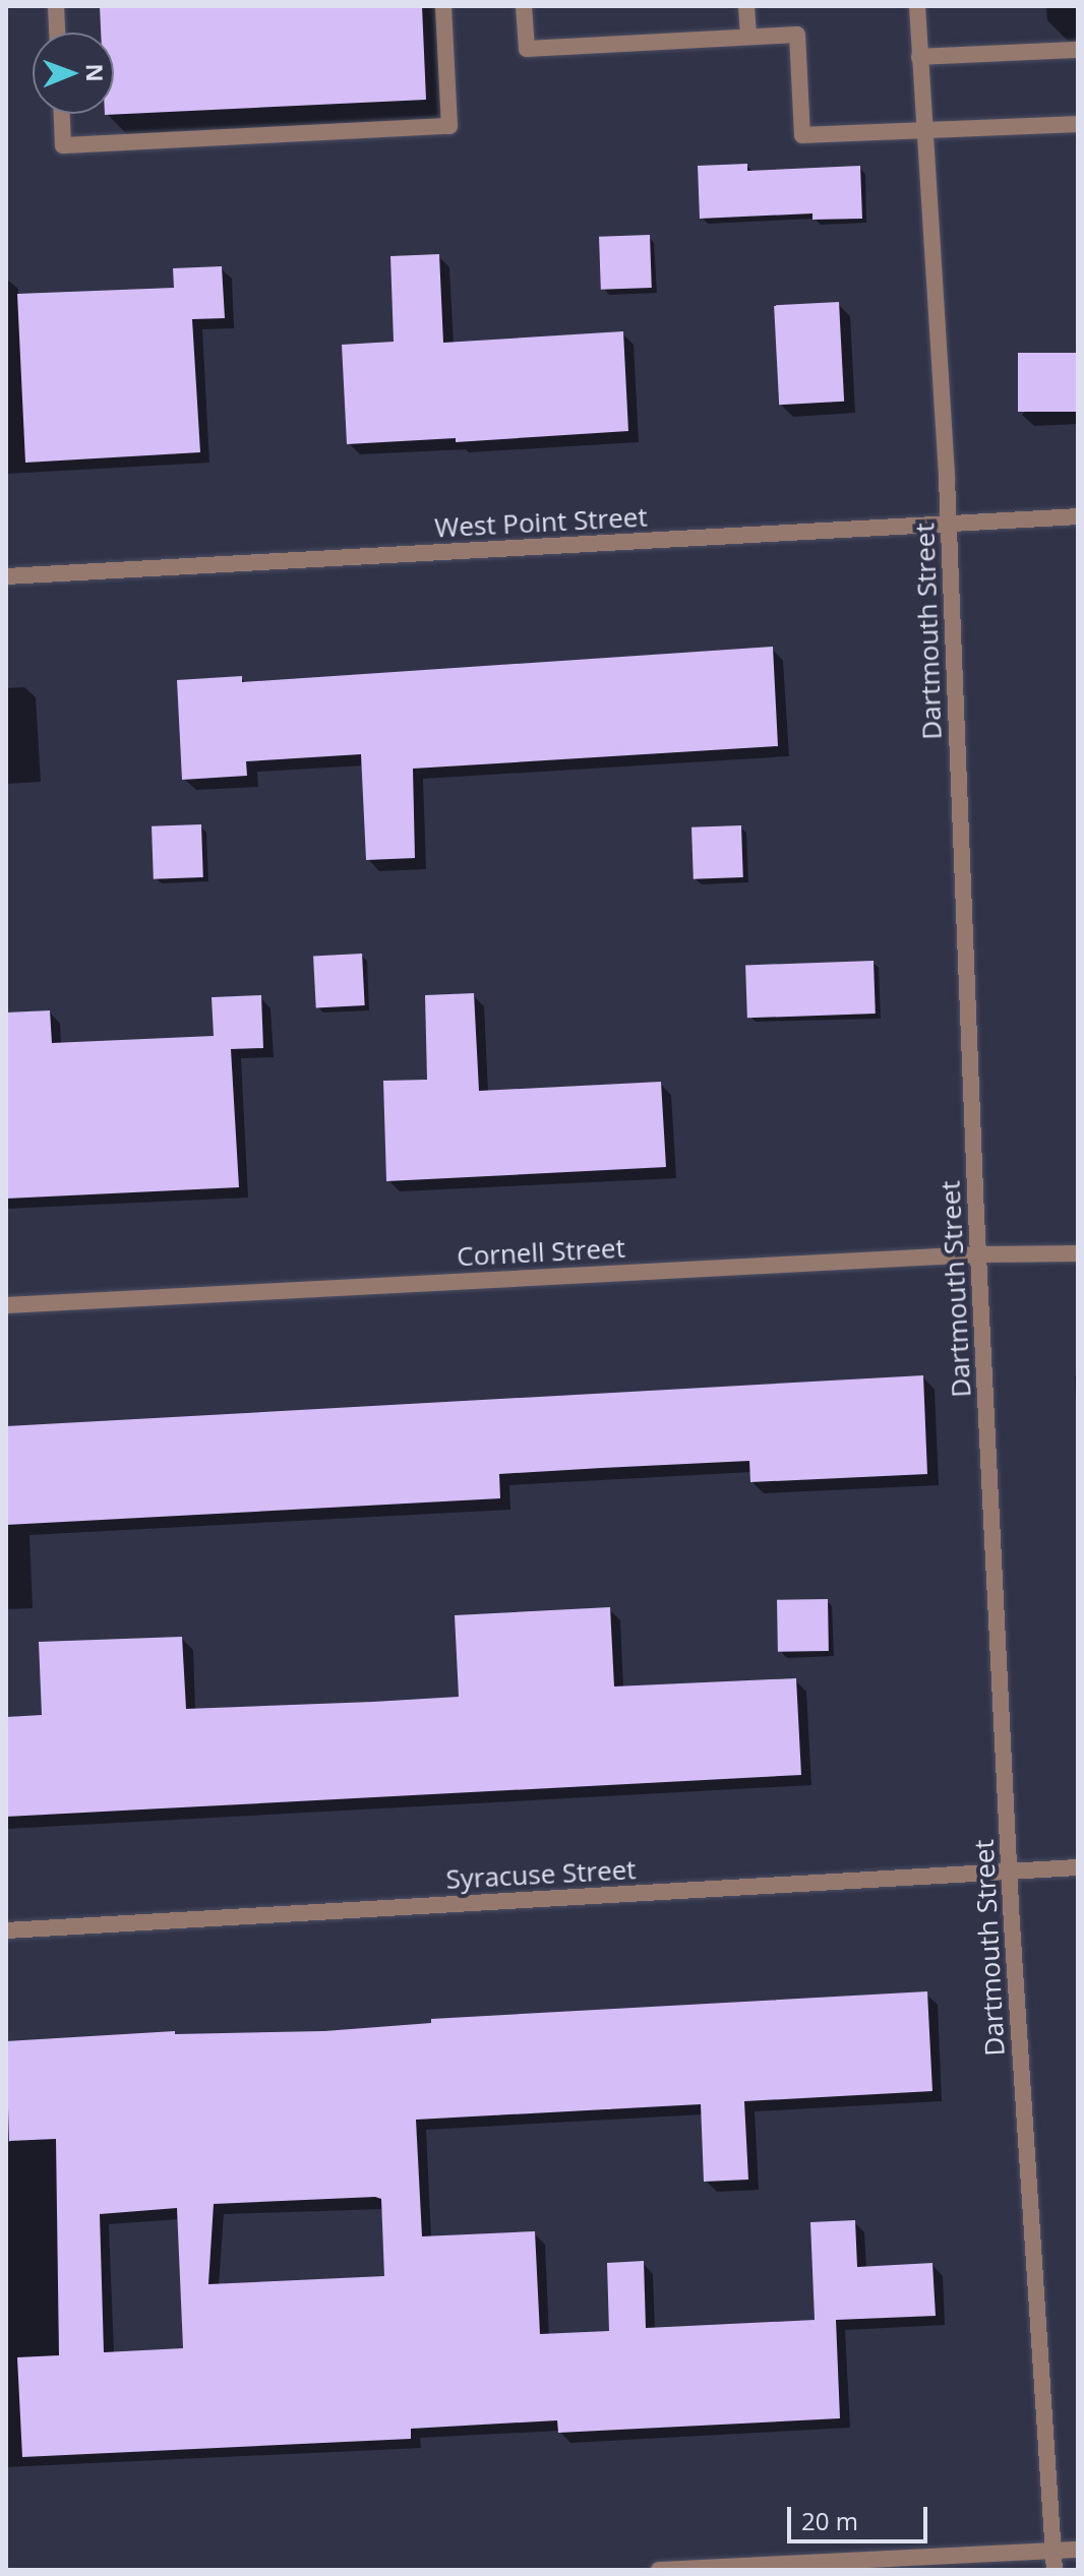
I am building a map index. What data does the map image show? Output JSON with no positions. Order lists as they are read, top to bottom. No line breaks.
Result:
{"streets":{"street":["West Point Street","Dartmouth Street","Cornell Street","Syracuse Street"]},"crossings":[["West Point Street","Dartmouth Street"],["Dartmouth Street","Cornell Street"],["Dartmouth Street","Syracuse Street"]],"scale_bar":"20 m","north":"right"}
